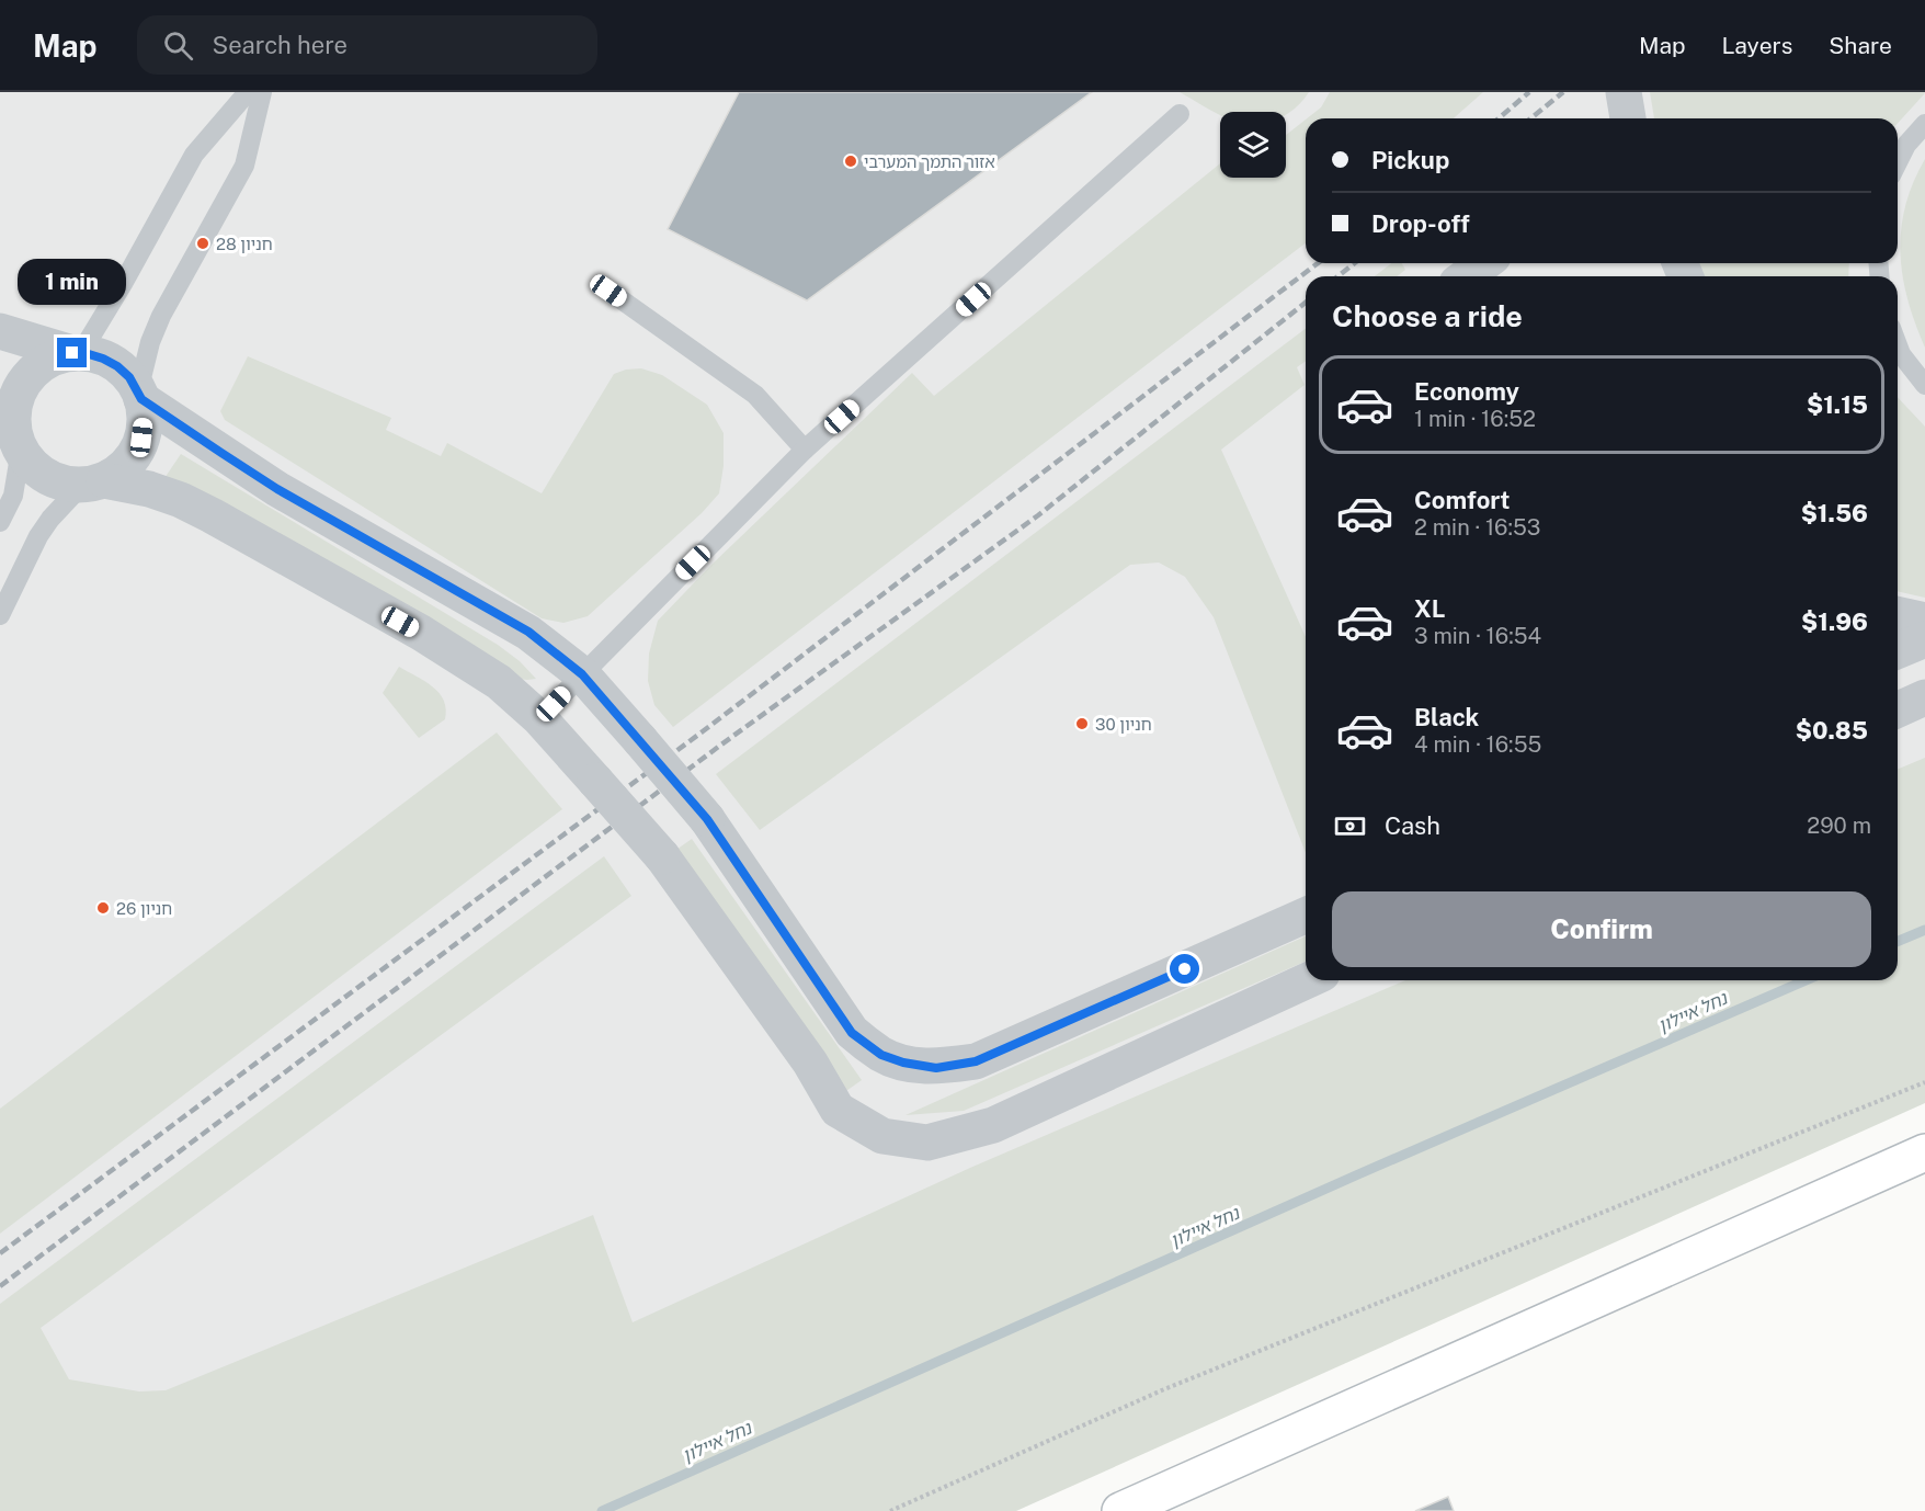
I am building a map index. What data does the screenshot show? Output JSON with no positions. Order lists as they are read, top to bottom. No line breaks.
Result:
{"water":["נחל איילון"],"places":["אזור התמך המערבי","חניון 28","חניון 30","חניון 26"],"page":{"header":"Map","search":"Search here","nav":["Map","Layers","Share"],"banner":["Pickup","Drop-off"],"bubble":"1 min","heading":"Choose a ride","list":[{"name":"Economy","note":"1 min · 16:52","value":"$1.15"},{"name":"Comfort","note":"2 min · 16:53","value":"$1.56"},{"name":"XL","note":"3 min · 16:54","value":"$1.96"},{"name":"Black","note":"4 min · 16:55","value":"$0.85"}],"pay":["Cash","290 m"],"buttons":"Confirm"}}
